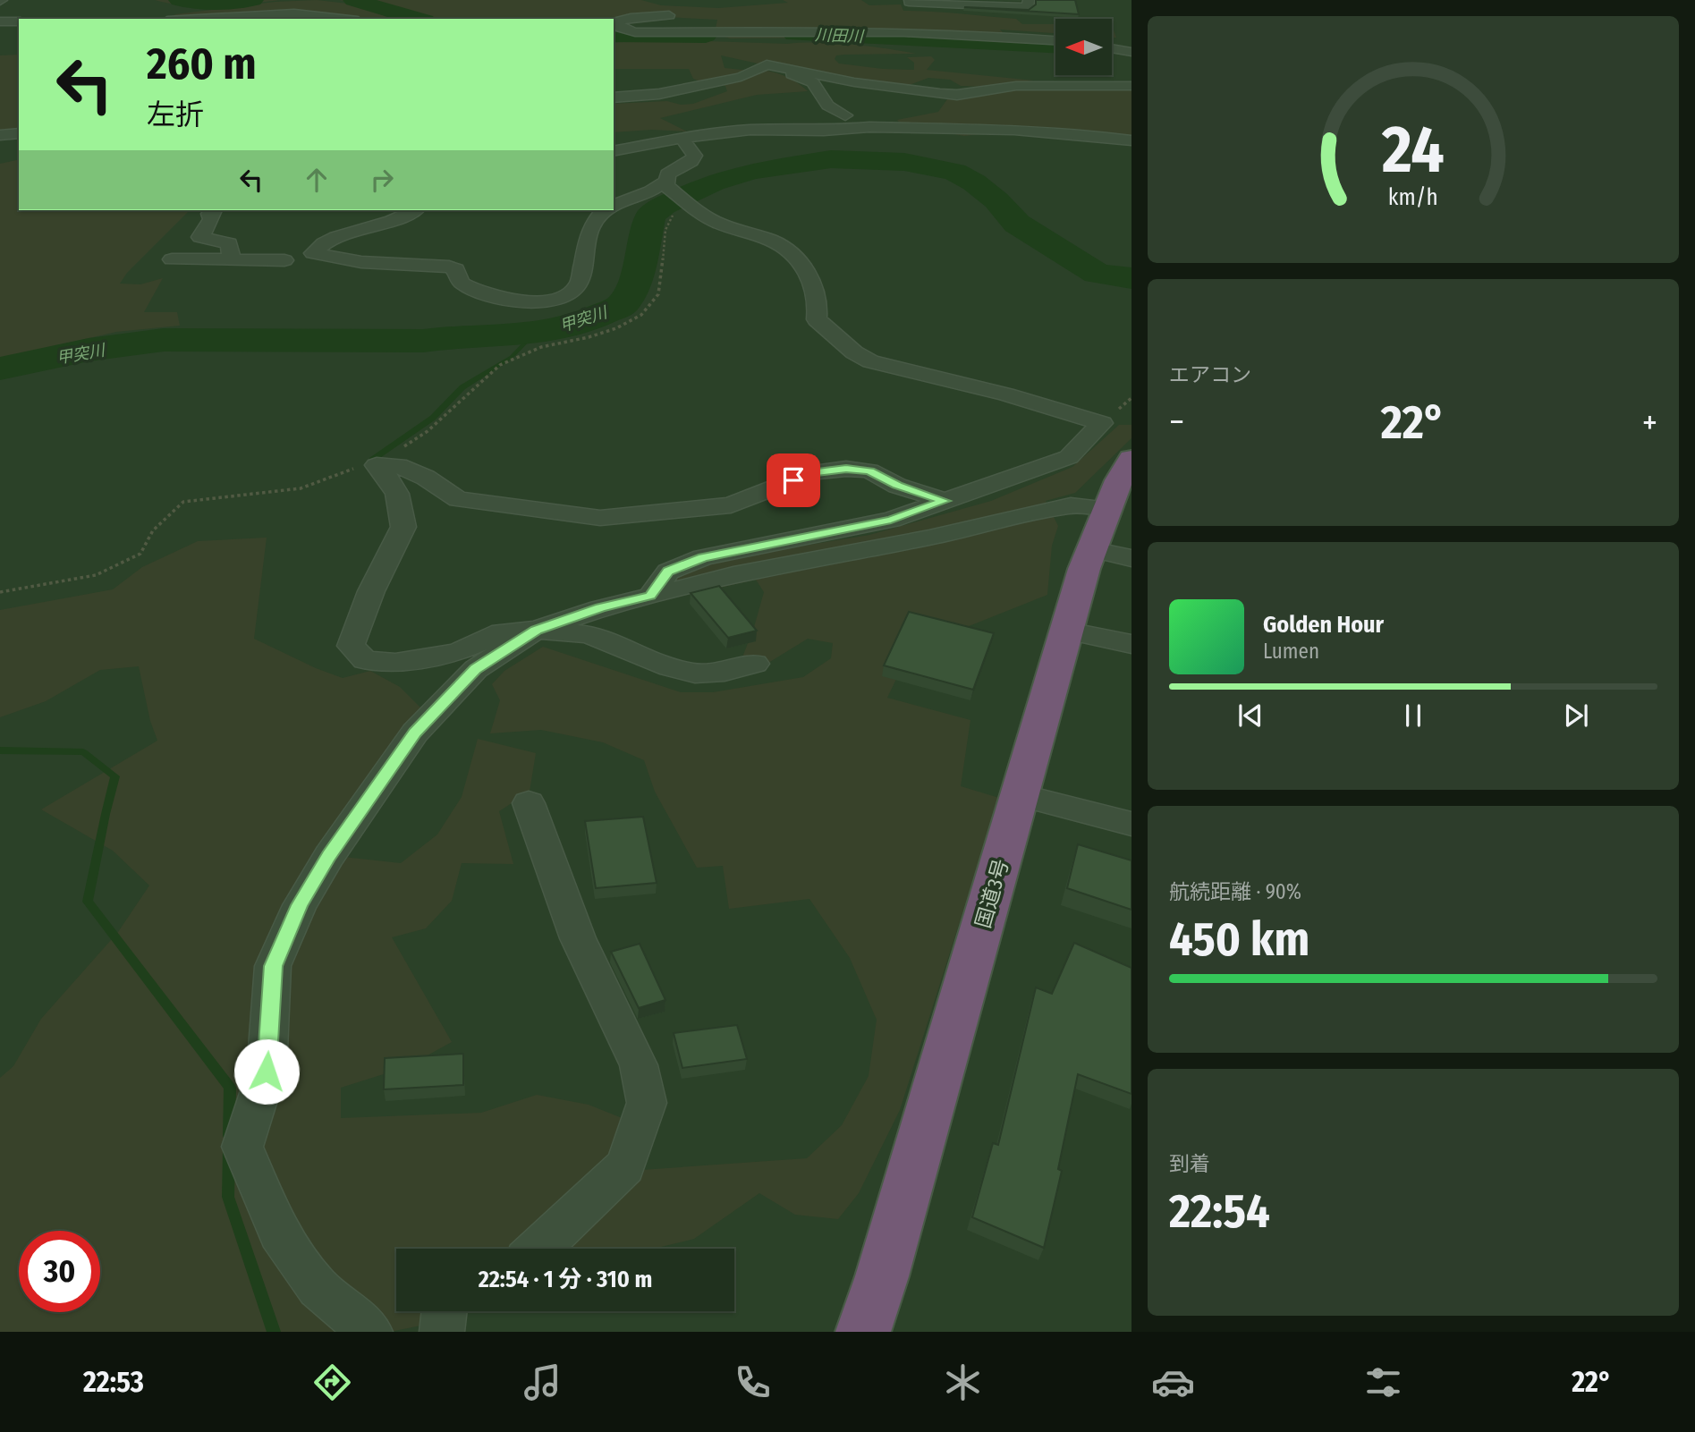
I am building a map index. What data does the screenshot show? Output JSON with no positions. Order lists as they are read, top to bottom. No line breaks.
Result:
{"streets":{"highway":["国道3号"]},"water":["川田川","甲突川"],"north":"left","page":{"turn":["260 m","左折"],"tile":["エアコン",["航続距離 · 90%","450 km"],["到着","22:54"]],"heat":["−","22°","+"],"song":["Golden Hour","Lumen"],"limit":"30","trip":"22:54 · 1 分 · 310 m","tabs":["22:53","22°"],"gauge":["24","km/h"]}}
